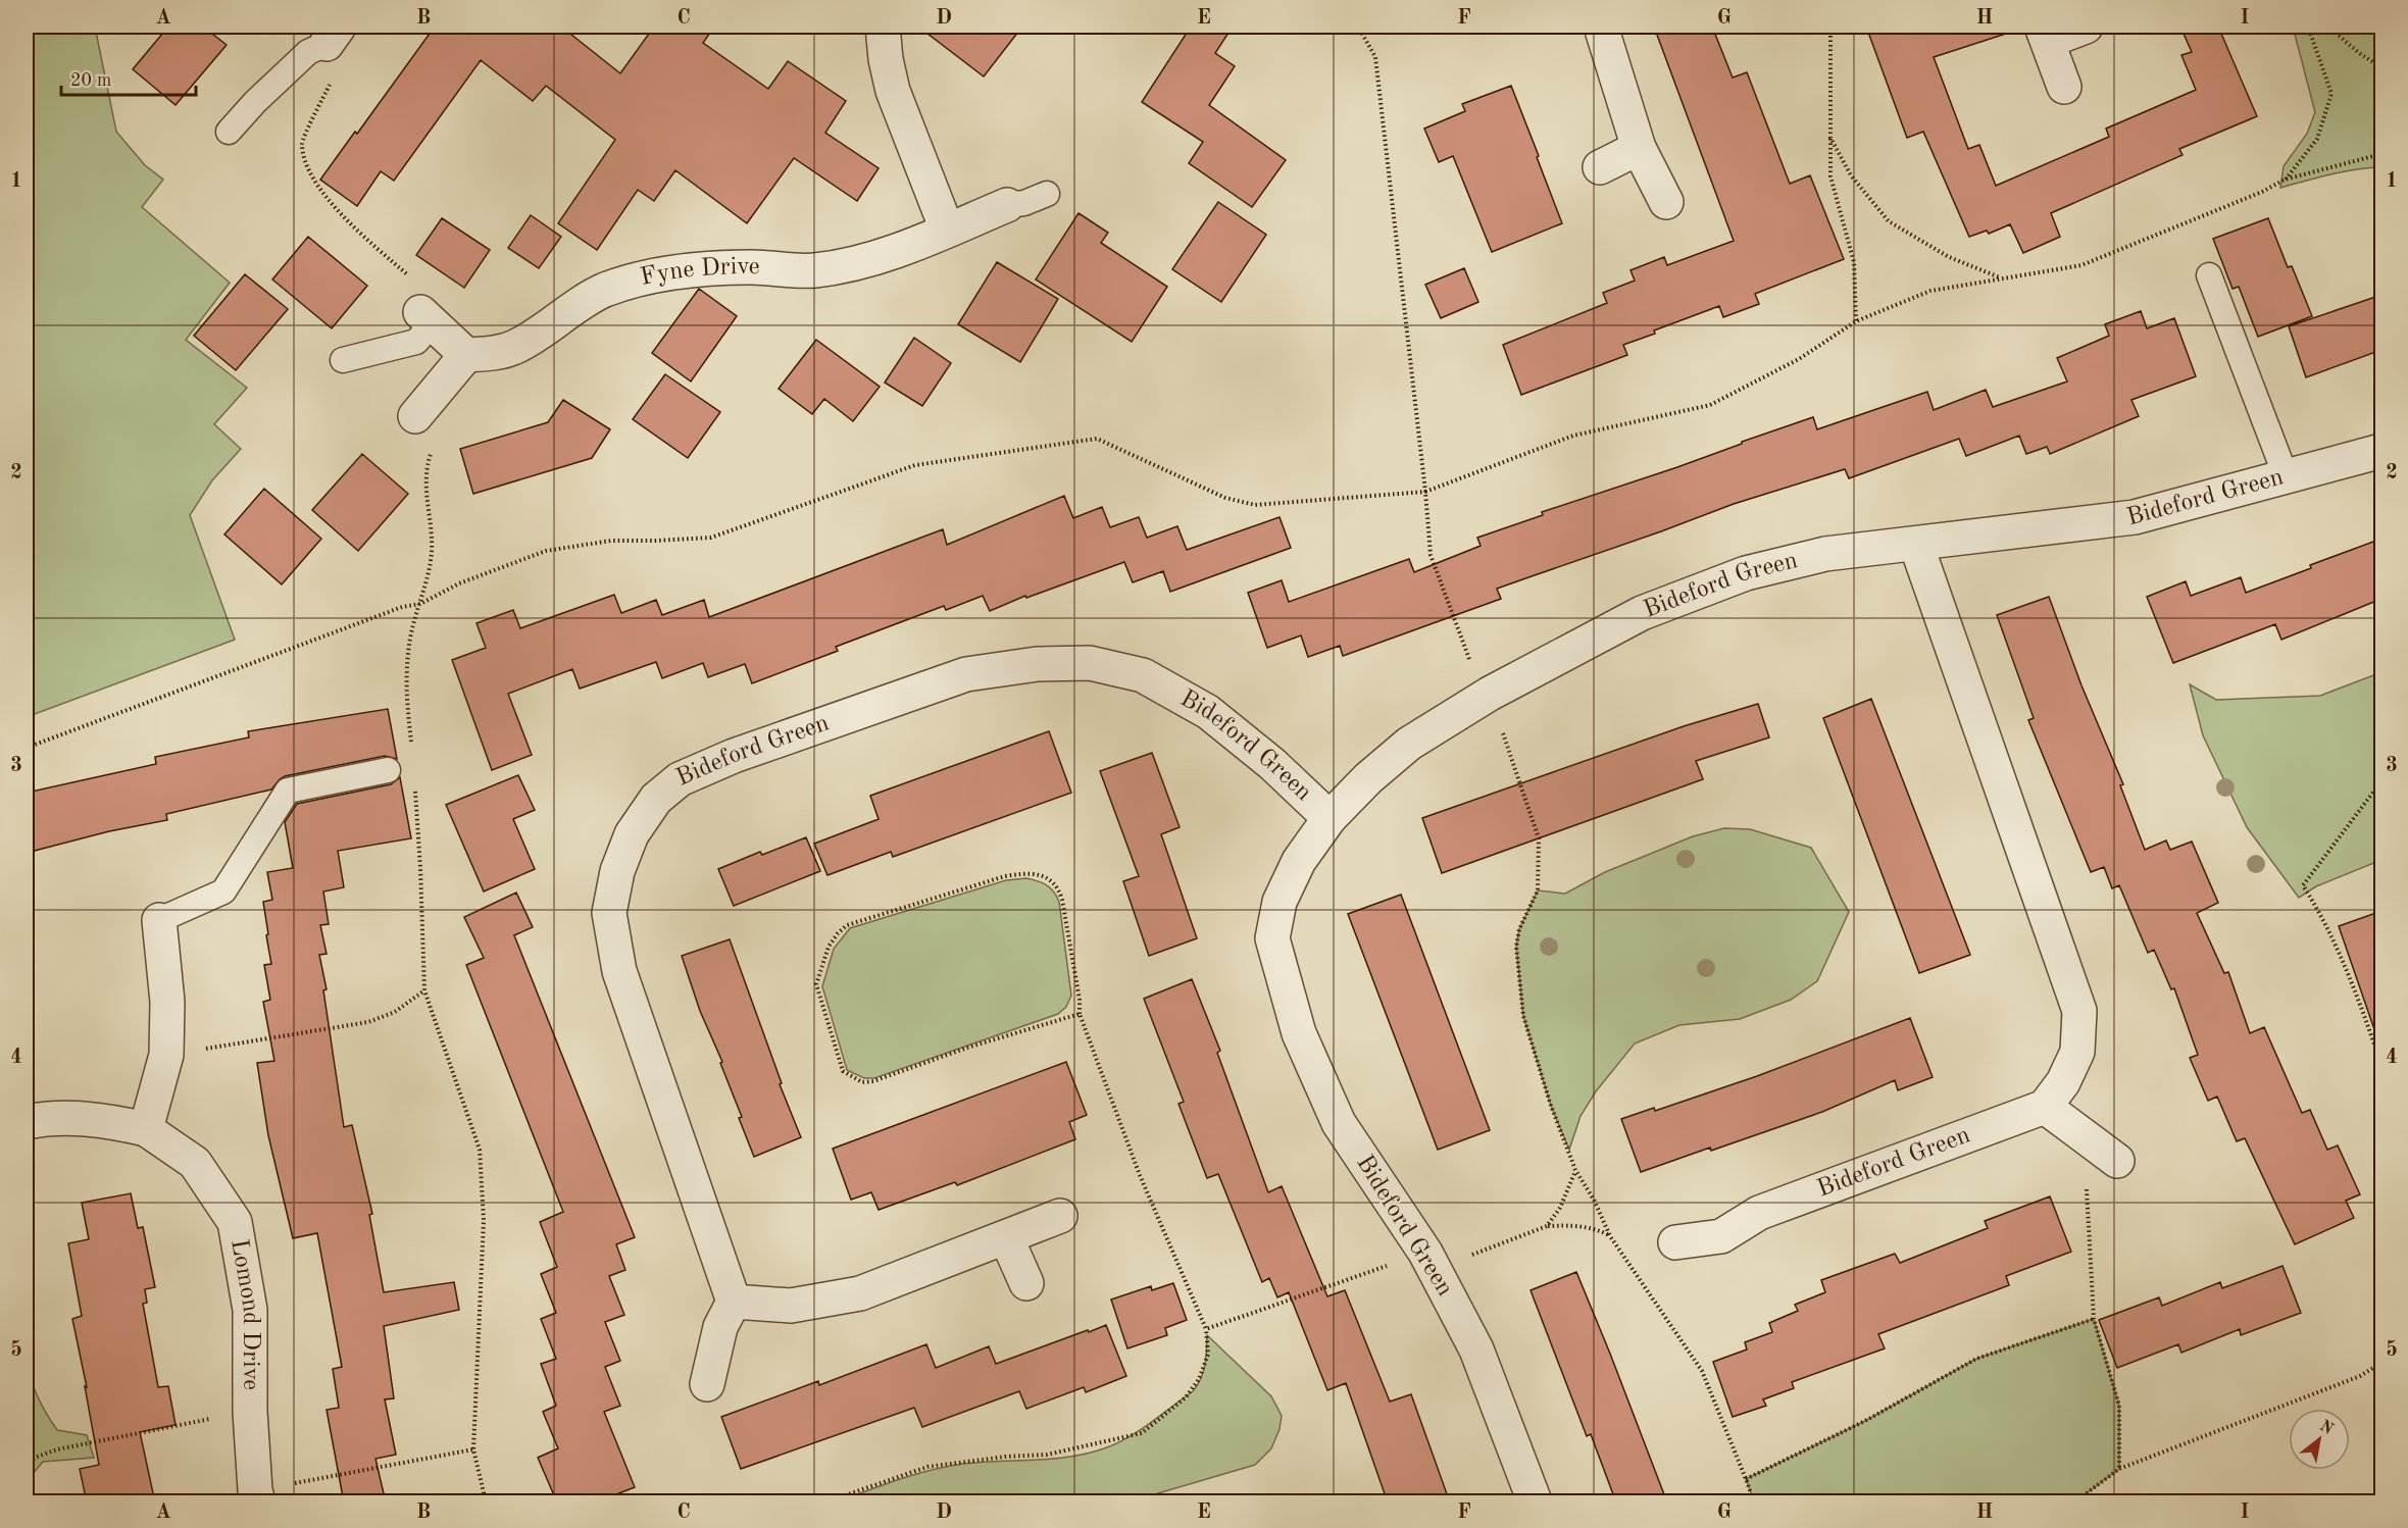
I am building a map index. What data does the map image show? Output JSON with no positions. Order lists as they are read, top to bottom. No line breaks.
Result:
{"streets":{"street":["Fyne Drive","Bideford Green","Lomond Drive"]},"scale_bar":"20 m","north":"top right","grid":{"columns":["A","B","C","D","E","F","G","H","I"],"rows":["1","2","3","4","5"]}}
